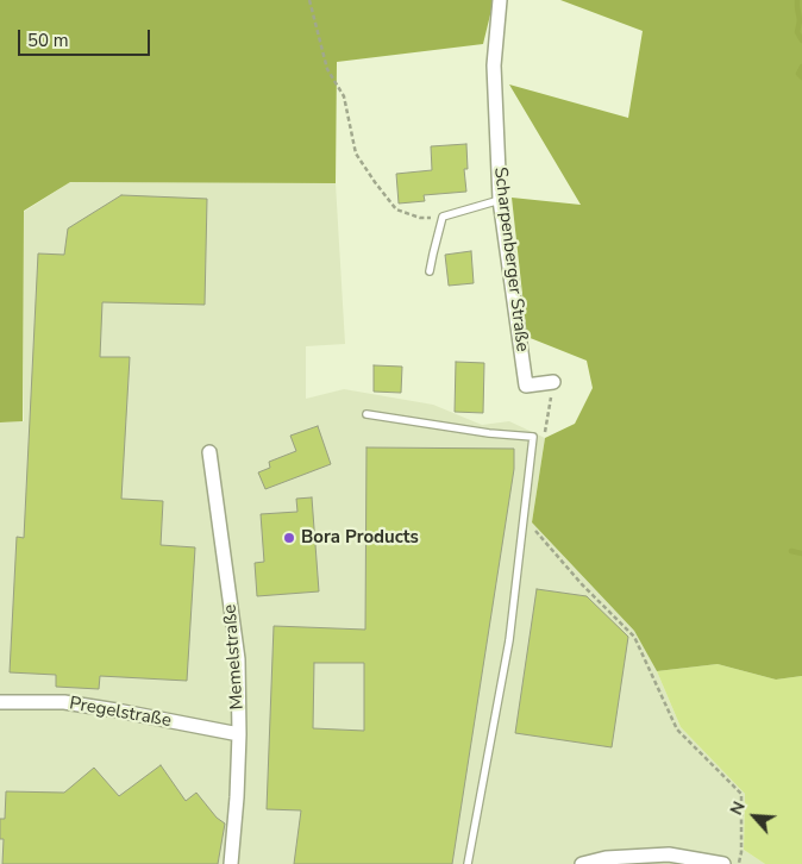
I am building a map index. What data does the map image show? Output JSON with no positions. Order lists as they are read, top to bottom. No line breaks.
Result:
{"streets":{"street":["Scharpenberger Straße","Memelstraße","Pregelstraße"]},"crossings":[["Memelstraße","Pregelstraße"]],"places":["Bora Products"],"scale_bar":"50 m","north":"top left"}
